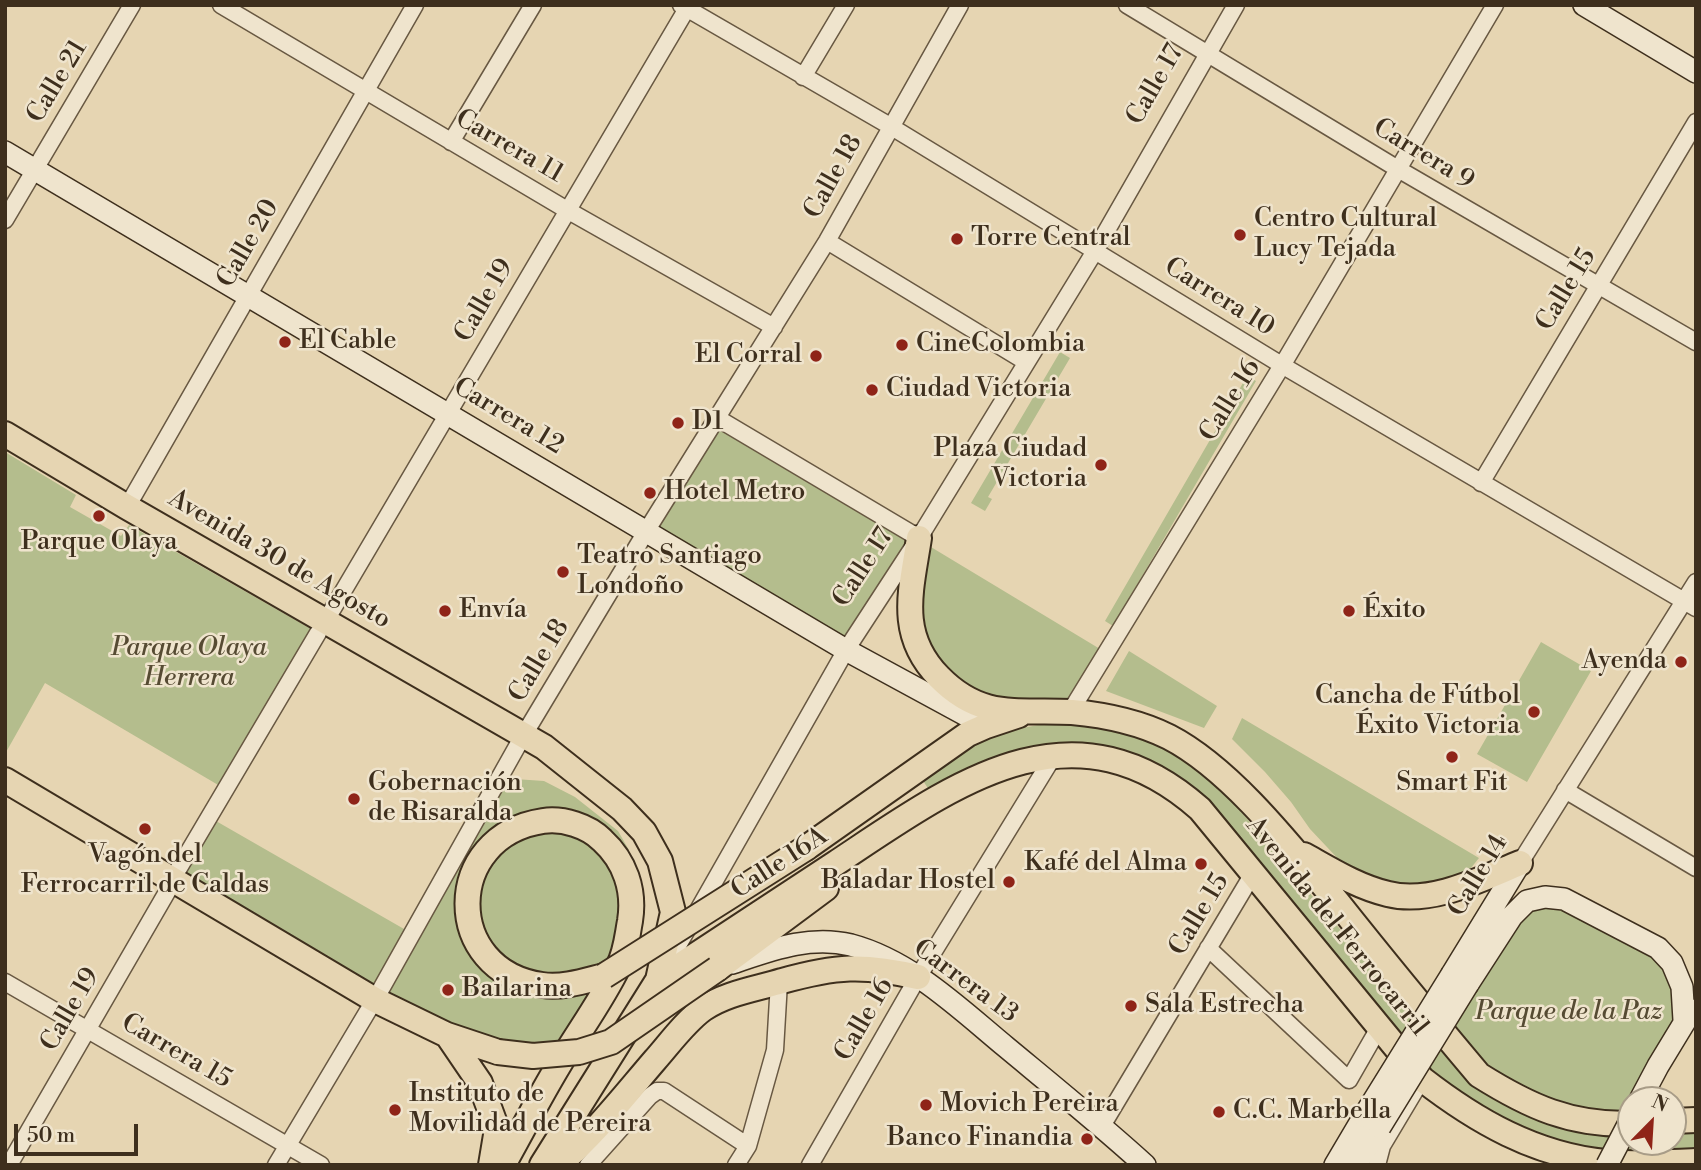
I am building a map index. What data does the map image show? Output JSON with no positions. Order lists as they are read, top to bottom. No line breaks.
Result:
{"streets":{"main road":["Calle 17","Avenida 30 de Agosto","Calle 16A","Avenida del Ferrocarril"],"street":["Calle 21","Carrera 11","Carrera 9","Calle 18","Calle 20","Calle 15","Carrera 10","Calle 19","Calle 16","Carrera 12","Calle 14","Carrera 13","Carrera 15"]},"crossings":[["Calle 21","Carrera 12"],["Calle 17","Carrera 9"],["Calle 17","Carrera 10"],["Calle 17","Carrera 12"],["Calle 17","Avenida 30 de Agosto"],["Calle 17","Calle 16A"],["Carrera 11","Calle 18"],["Carrera 11","Calle 20"],["Carrera 11","Calle 19"],["Carrera 9","Calle 15"],["Carrera 9","Calle 16"],["Calle 18","Carrera 10"],["Calle 18","Carrera 12"],["Calle 18","Avenida 30 de Agosto"],["Calle 18","Carrera 15"],["Calle 20","Carrera 12"],["Calle 20","Avenida 30 de Agosto"],["Calle 15","Carrera 10"],["Calle 15","Avenida del Ferrocarril"],["Calle 15","Carrera 13"],["Carrera 10","Calle 19"],["Carrera 10","Calle 16"],["Carrera 10","Calle 14"],["Calle 19","Carrera 12"],["Calle 19","Avenida 30 de Agosto"],["Calle 19","Carrera 15"],["Calle 16","Avenida del Ferrocarril"],["Calle 16","Carrera 13"],["Carrera 12","Calle 16A"],["Avenida 30 de Agosto","Calle 16A"],["Calle 16A","Avenida del Ferrocarril"]],"parks":["Parque Olaya Herrera","Parque de la Paz"],"places":["Centro Cultural Lucy Tejada","Torre Central","El Cable","CineColombia","El Corral","Ciudad Victoria","D1","Plaza Ciudad Victoria","Hotel Metro","Parque Olaya","Teatro Santiago Londoño","Envía","Éxito","Ayenda","Cancha de Fútbol Éxito Victoria","Smart Fit","Gobernación de Risaralda","Vagón del Ferrocarril de Caldas","Kafé del Alma","Baladar Hostel","Bailarina","Sala Estrecha","Movich Pereira","Instituto de Movilidad de Pereira","C.C. Marbella","Banco Finandia"],"scale_bar":"50 m","north":"top right"}
